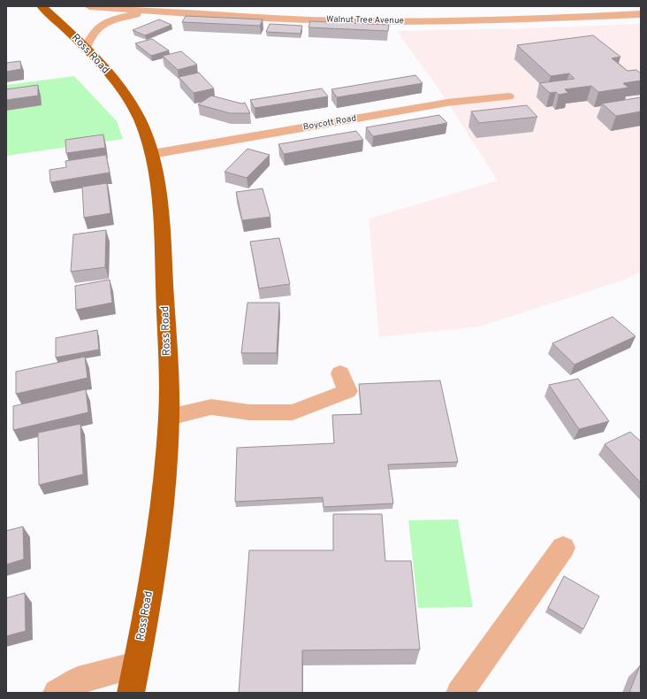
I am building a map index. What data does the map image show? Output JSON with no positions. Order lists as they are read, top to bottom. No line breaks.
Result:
{"streets":{"highway":["Ross Road"],"street":["Walnut Tree Avenue","Boycott Road"]},"crossings":[["Ross Road","Boycott Road"]]}
